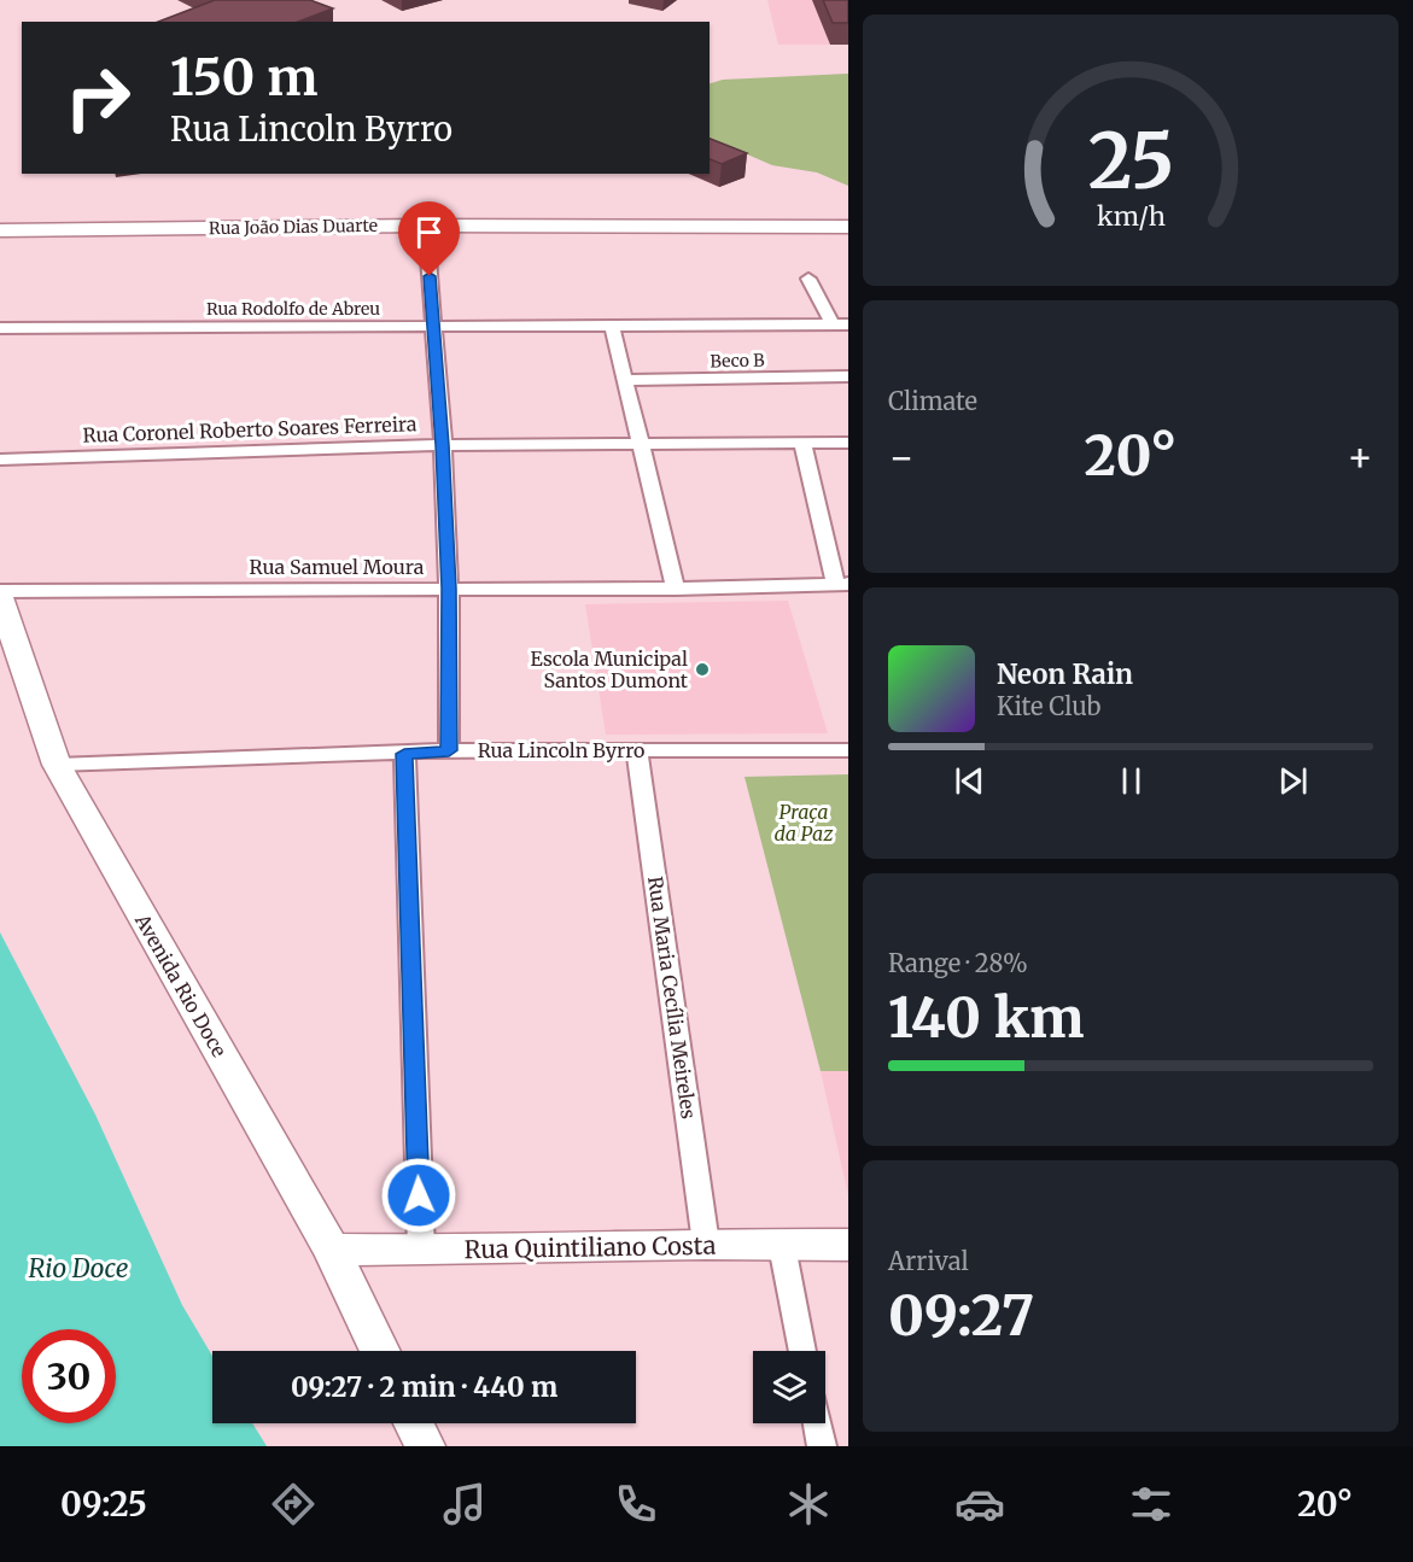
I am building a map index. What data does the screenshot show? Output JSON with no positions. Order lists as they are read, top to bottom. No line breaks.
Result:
{"streets":{"street":["Rua João Dias Duarte","Rua Rodolfo de Abreu","Beco B","Rua Coronel Roberto Soares Ferreira","Rua Samuel Moura","Rua Lincoln Byrro","Avenida Rio Doce","Rua Maria Cecília Meireles","Rua Quintiliano Costa"]},"crossings":[["Rua Lincoln Byrro","Avenida Rio Doce"],["Rua Lincoln Byrro","Rua Maria Cecília Meireles"],["Avenida Rio Doce","Rua Quintiliano Costa"],["Rua Maria Cecília Meireles","Rua Quintiliano Costa"]],"water":["Rio Doce"],"parks":["Praça da Paz"],"places":["Escola Municipal Santos Dumont"],"page":{"turn":["150 m","Rua Lincoln Byrro"],"tile":["Climate",["Range · 28%","140 km"],["Arrival","09:27"]],"heat":["−","20°","+"],"song":["Neon Rain","Kite Club"],"limit":"30","trip":"09:27 · 2 min · 440 m","tabs":["09:25","20°"],"gauge":["25","km/h"]}}
